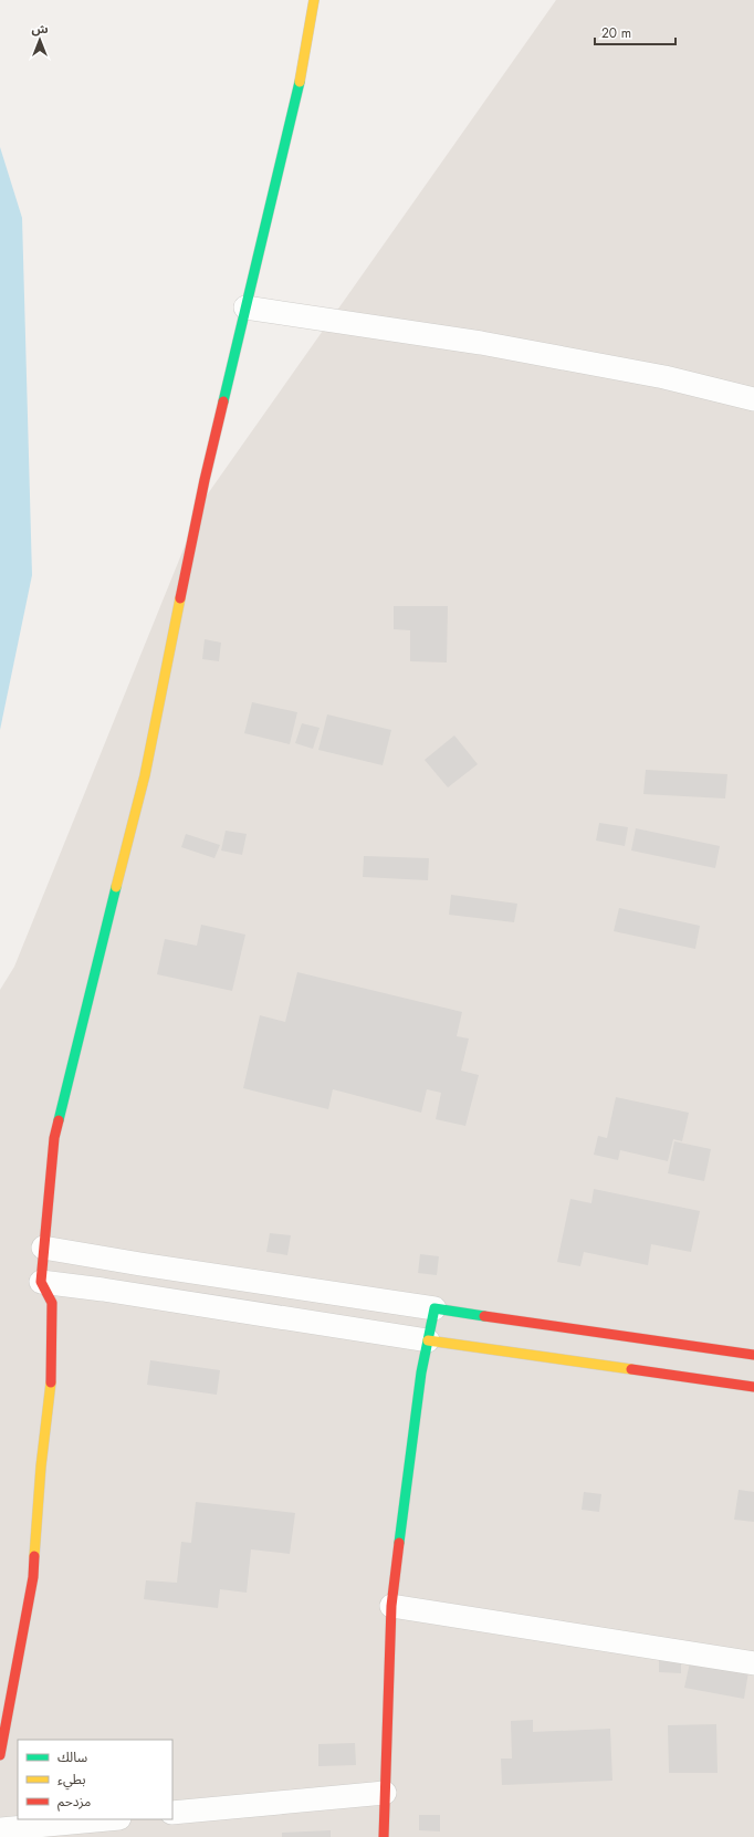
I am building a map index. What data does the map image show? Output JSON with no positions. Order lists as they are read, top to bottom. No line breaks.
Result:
{"legend":["سالك","بطيء","مزدحم"],"scale_bar":"20 m","north":"top"}
